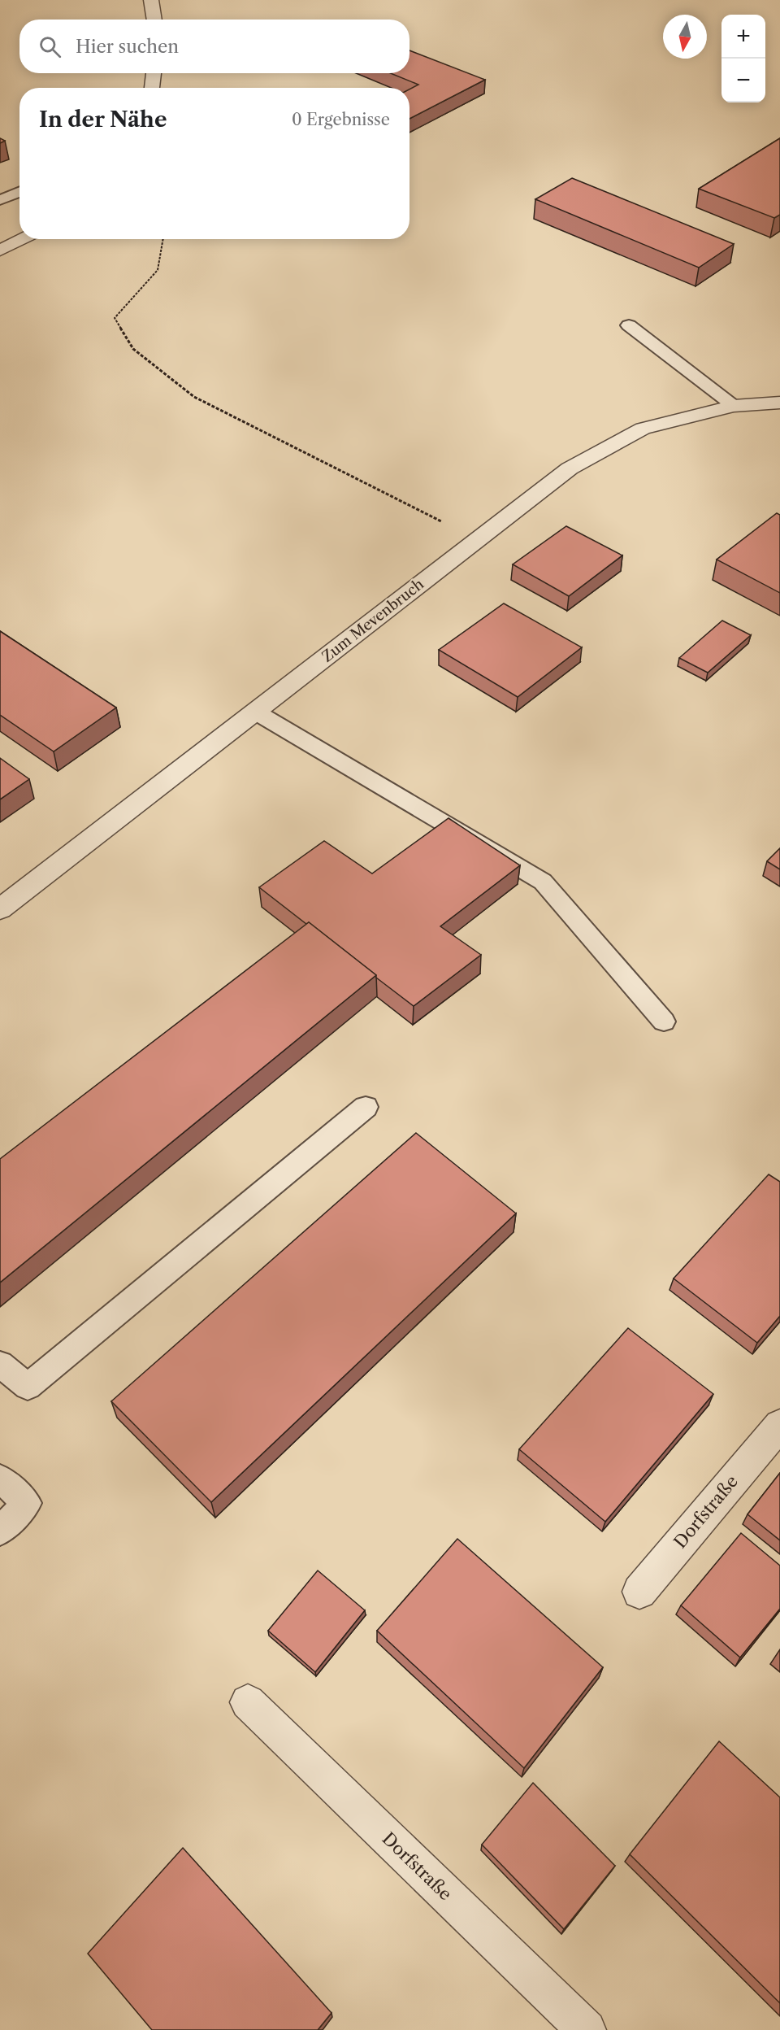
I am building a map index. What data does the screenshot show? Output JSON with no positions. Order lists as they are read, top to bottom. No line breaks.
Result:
{"streets":{"street":["Zum Mevenbruch","Dorfstraße"]},"north":"bottom","page":{"map_buttons":["+","−"],"search":"Hier suchen","heading":["In der Nähe","0 Ergebnisse"]}}
